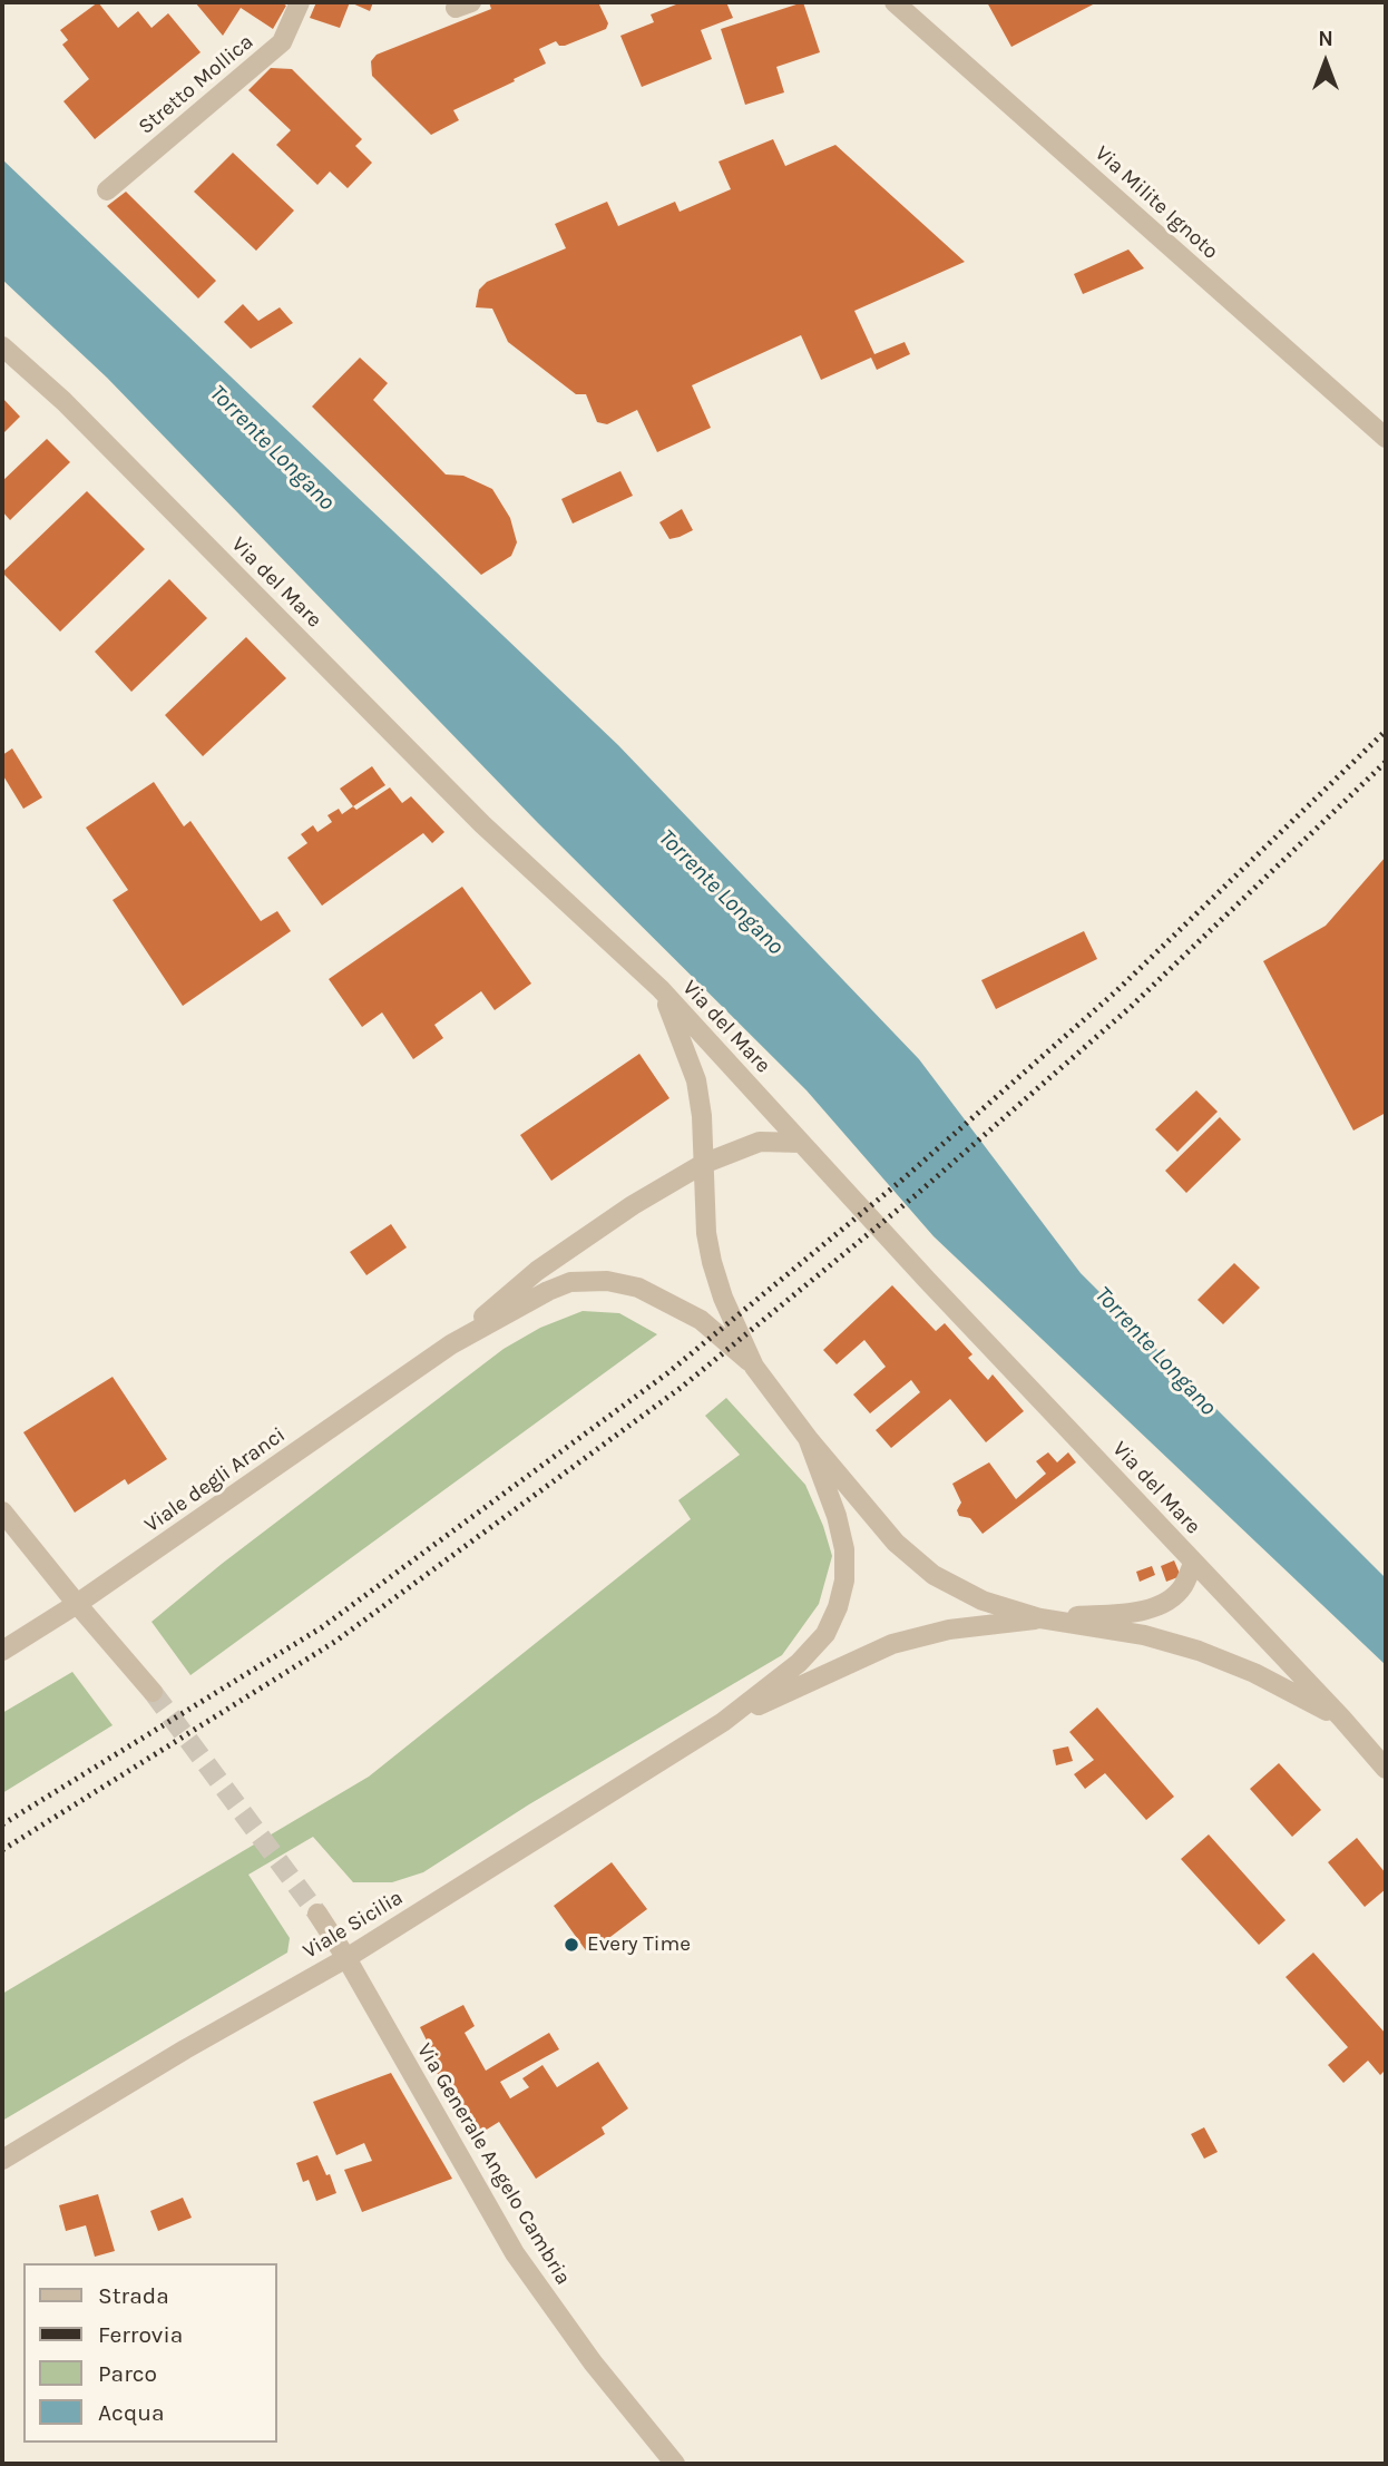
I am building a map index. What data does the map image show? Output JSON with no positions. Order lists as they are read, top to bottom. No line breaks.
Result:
{"streets":{"street":["Stretto Mollica","Via Milite Ignoto","Via del Mare","Viale degli Aranci","Viale Sicilia","Via Generale Angelo Cambria"]},"crossings":[["Viale Sicilia","Via Generale Angelo Cambria"]],"water":["Torrente Longano"],"places":["Every Time"],"legend":["Strada","Ferrovia","Parco","Acqua"],"north":"top"}
